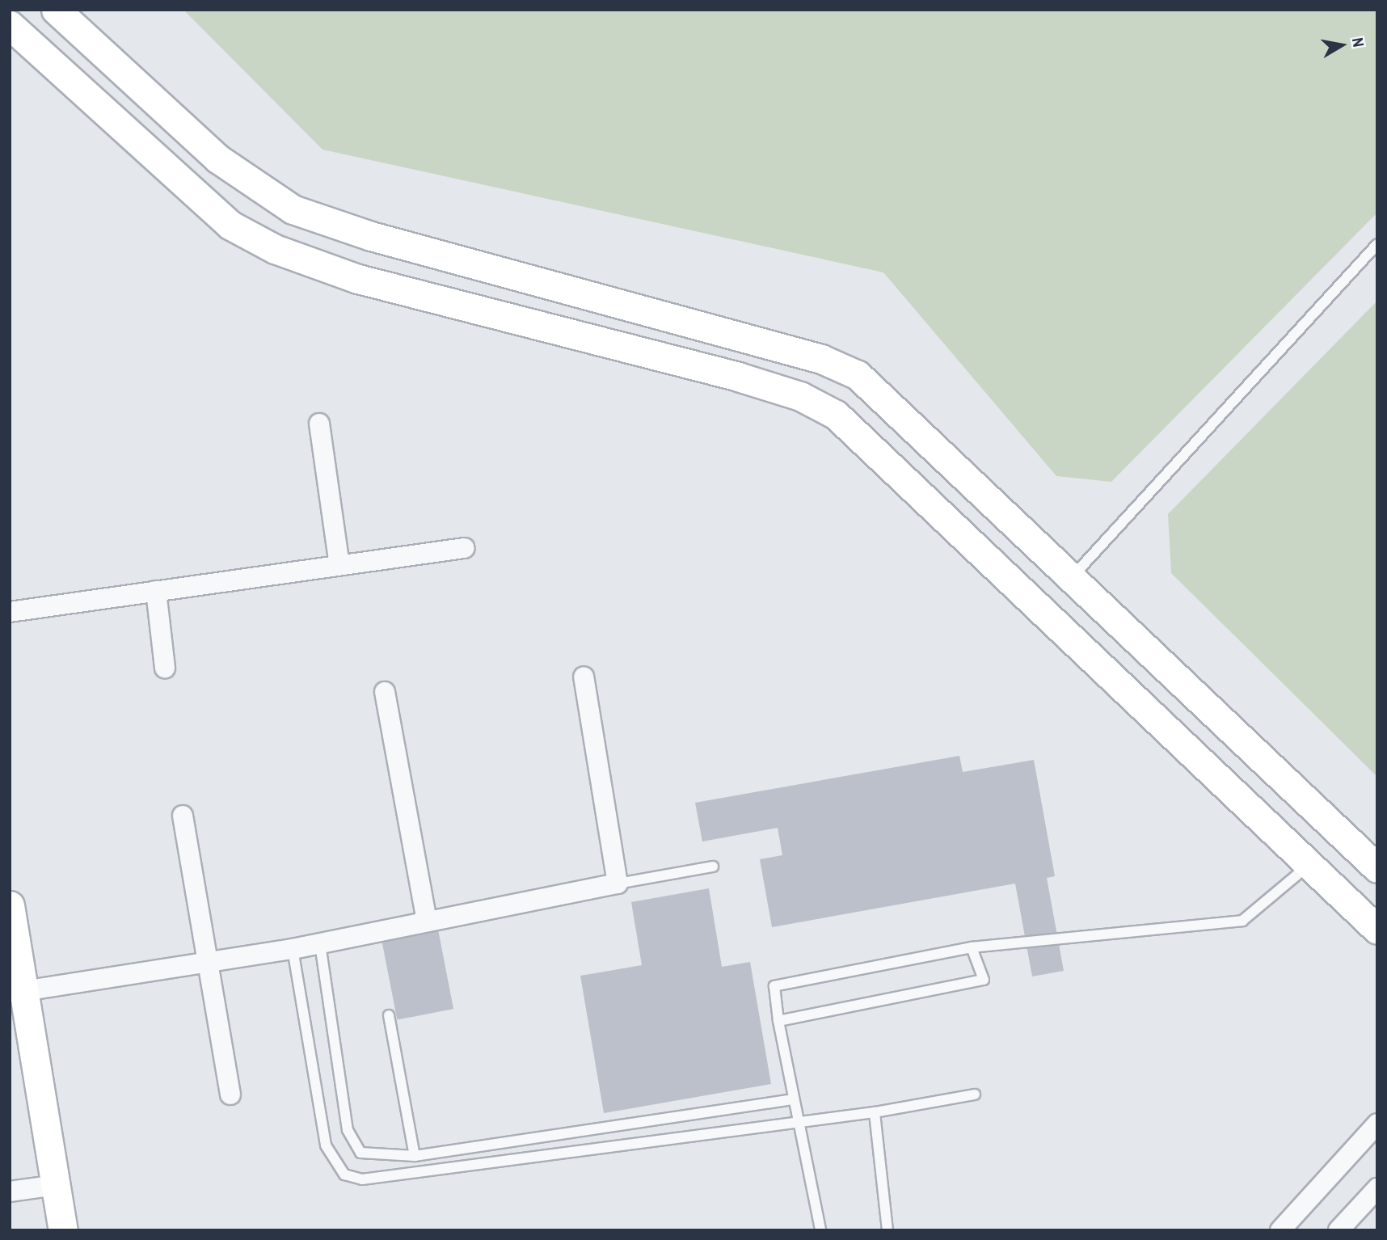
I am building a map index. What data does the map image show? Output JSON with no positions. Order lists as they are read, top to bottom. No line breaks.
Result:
{"north":"right"}
